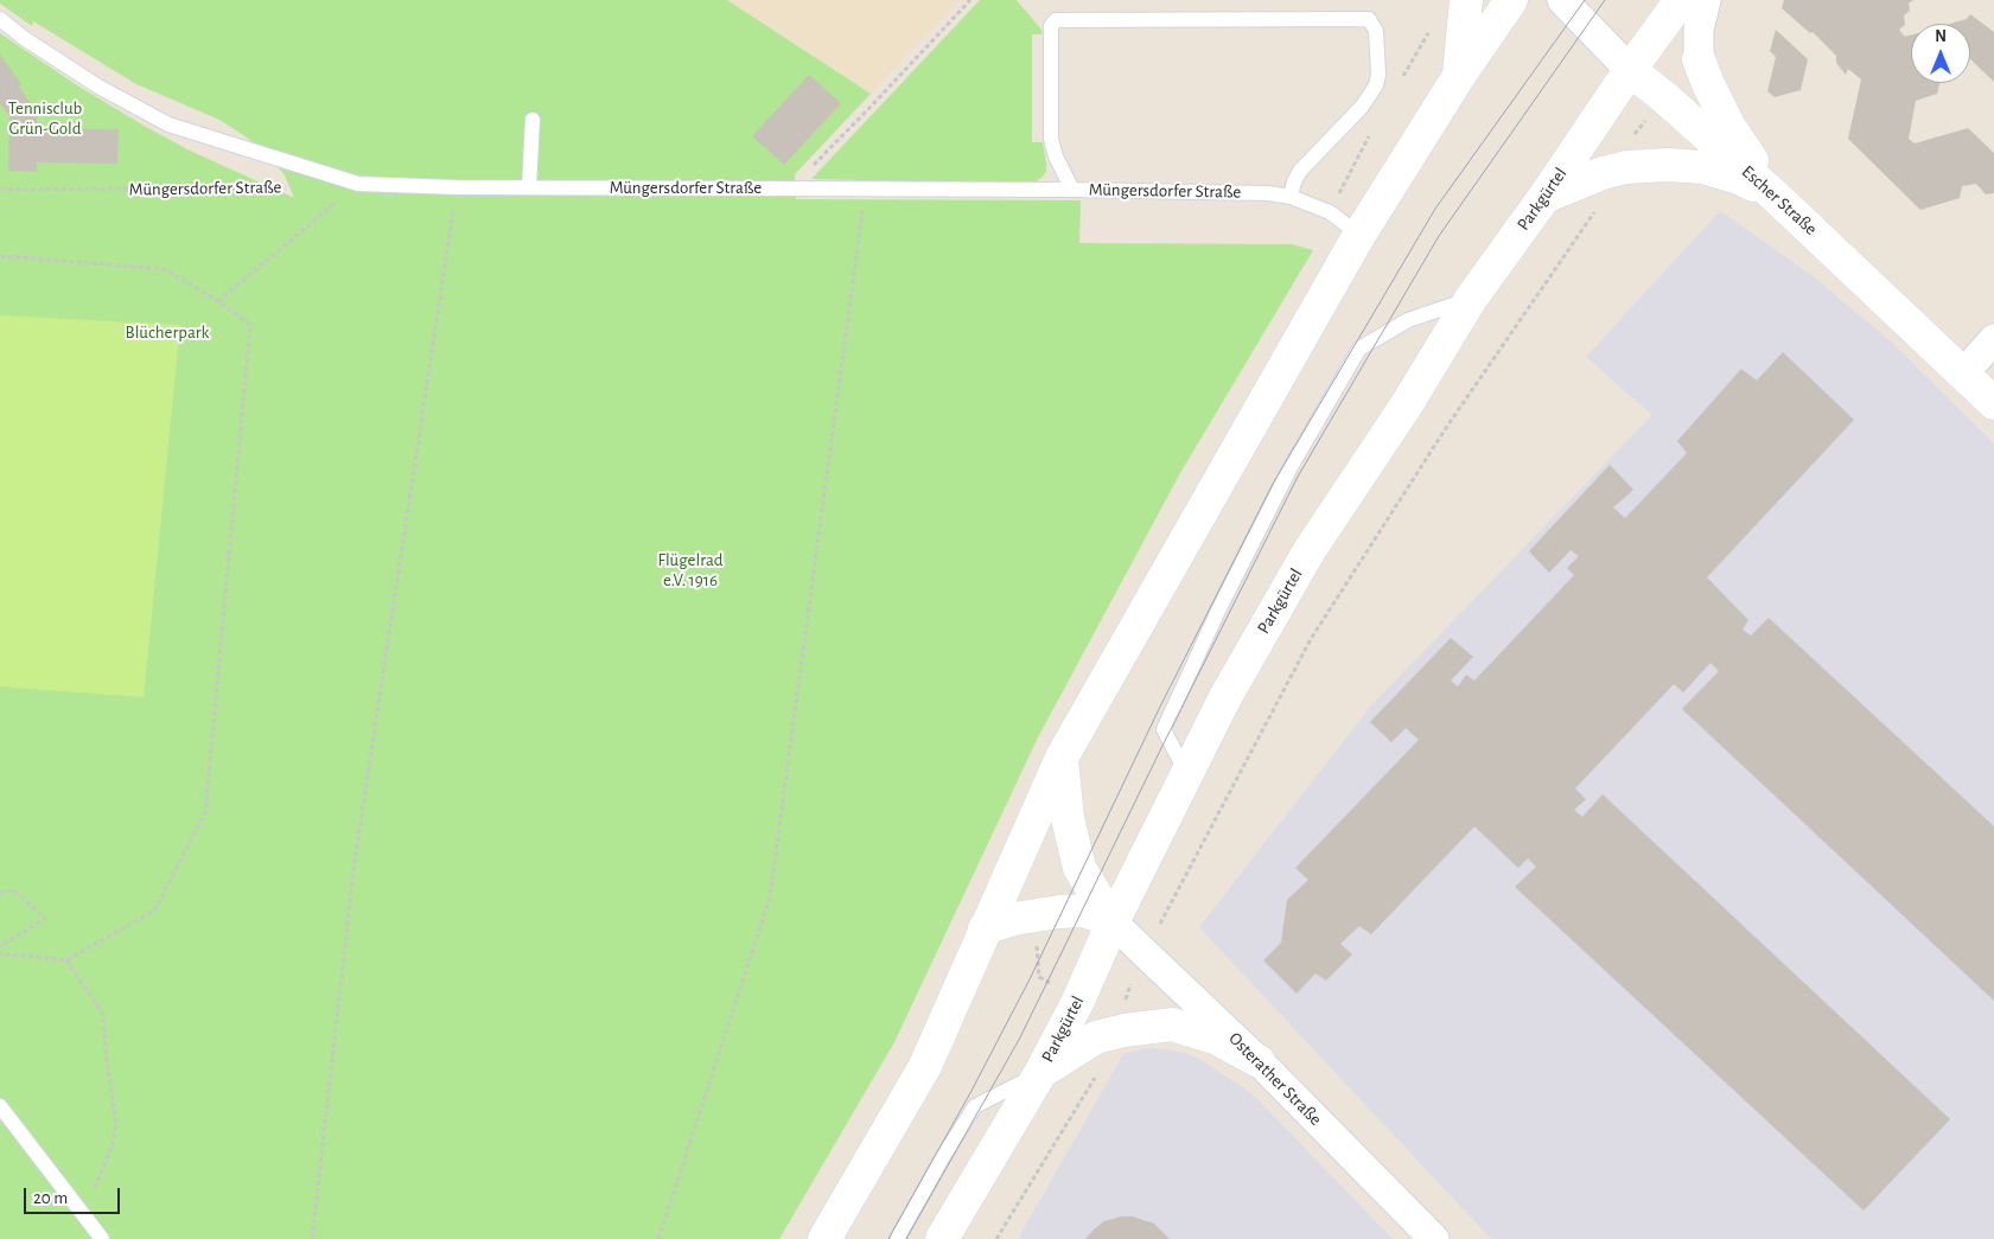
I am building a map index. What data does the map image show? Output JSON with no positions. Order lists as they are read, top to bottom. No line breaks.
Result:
{"streets":{"main road":["Parkgürtel","Escher Straße"],"street":["Osterather Straße"],"lane":["Müngersdorfer Straße"]},"crossings":[["Parkgürtel","Escher Straße"],["Parkgürtel","Osterather Straße"]],"parks":["Tennisclub Grün-Gold","Blücherpark","Flügelrad e.V. 1916"],"scale_bar":"20 m","north":"top"}
